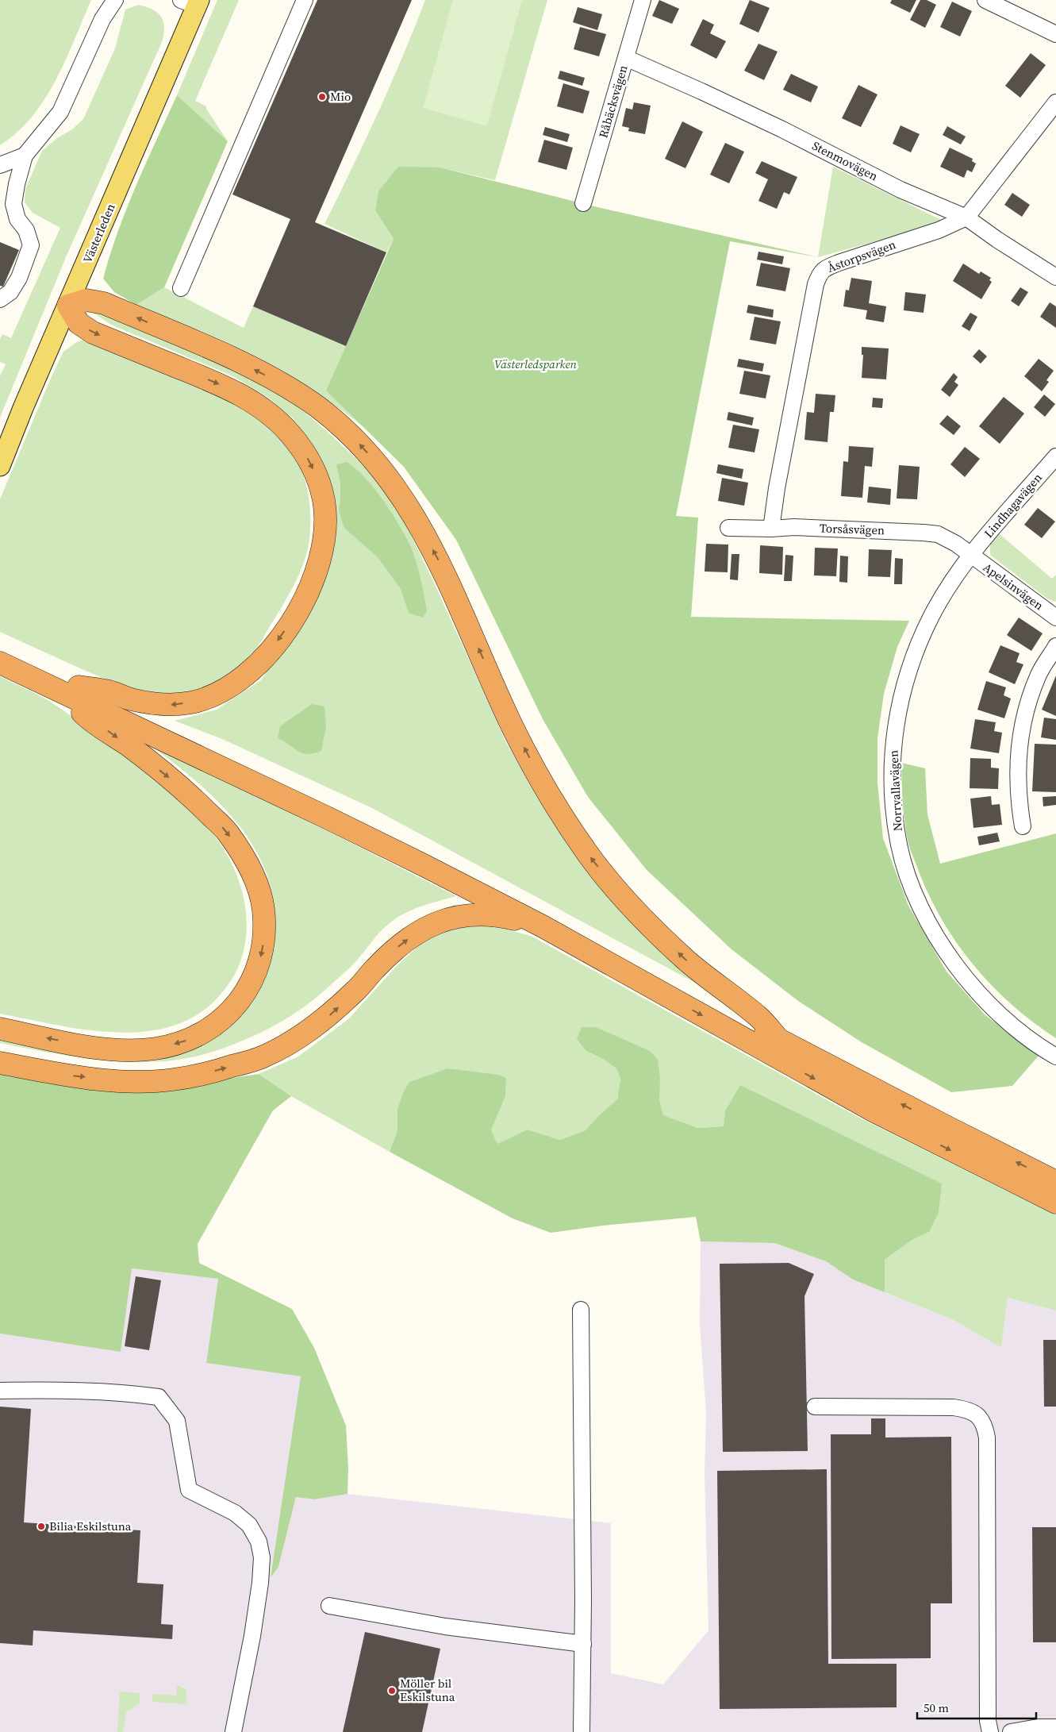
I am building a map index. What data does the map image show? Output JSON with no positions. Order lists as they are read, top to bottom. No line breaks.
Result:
{"streets":{"main road":["Västerleden"],"street":["Råbäcksvägen","Stenmovägen","Åstorpsvägen","Lindhagavägen","Torsåsvägen","Apelsinvägen","Norrvallavägen"]},"crossings":[["Råbäcksvägen","Stenmovägen"],["Stenmovägen","Åstorpsvägen"],["Åstorpsvägen","Torsåsvägen"],["Lindhagavägen","Torsåsvägen"],["Lindhagavägen","Apelsinvägen"],["Lindhagavägen","Norrvallavägen"],["Torsåsvägen","Apelsinvägen"],["Torsåsvägen","Norrvallavägen"],["Apelsinvägen","Norrvallavägen"]],"parks":["Västerledsparken"],"places":["Mio","Bilia Eskilstuna","Möller bil Eskilstuna"],"scale_bar":"50 m"}
